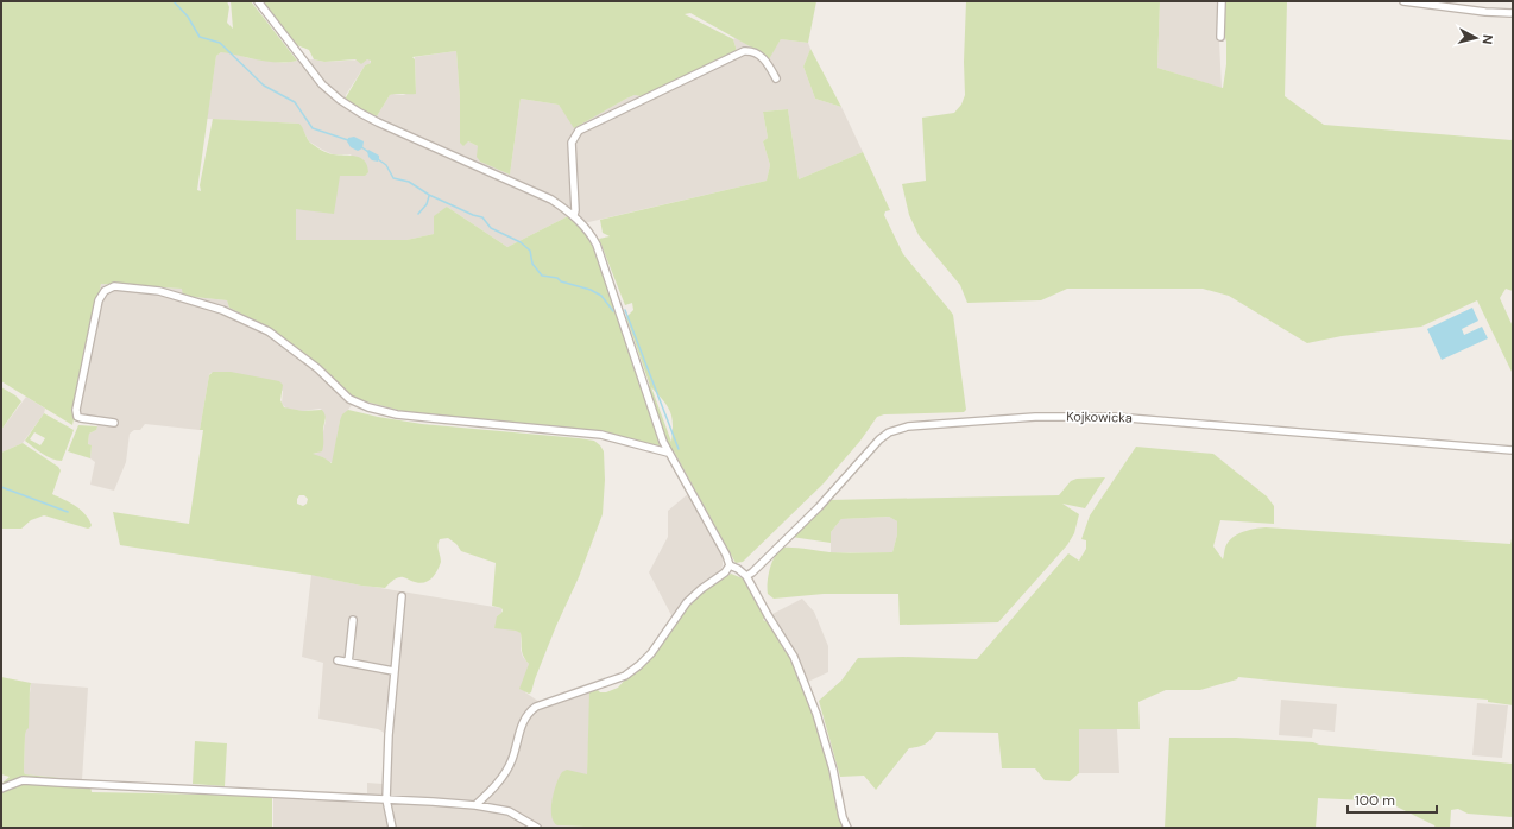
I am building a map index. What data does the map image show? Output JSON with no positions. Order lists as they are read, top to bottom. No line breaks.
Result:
{"streets":{"street":["Kojkowicka"]},"scale_bar":"100 m","north":"right"}
